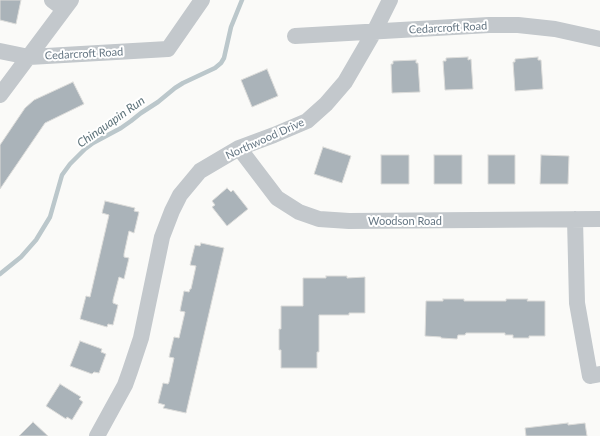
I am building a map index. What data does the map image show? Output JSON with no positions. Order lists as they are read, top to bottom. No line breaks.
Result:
{"streets":{"street":["Cedarcroft Road","Northwood Drive","Woodson Road"]},"crossings":[["Cedarcroft Road","Northwood Drive"],["Northwood Drive","Woodson Road"]],"water":["Chinquapin Run"]}
